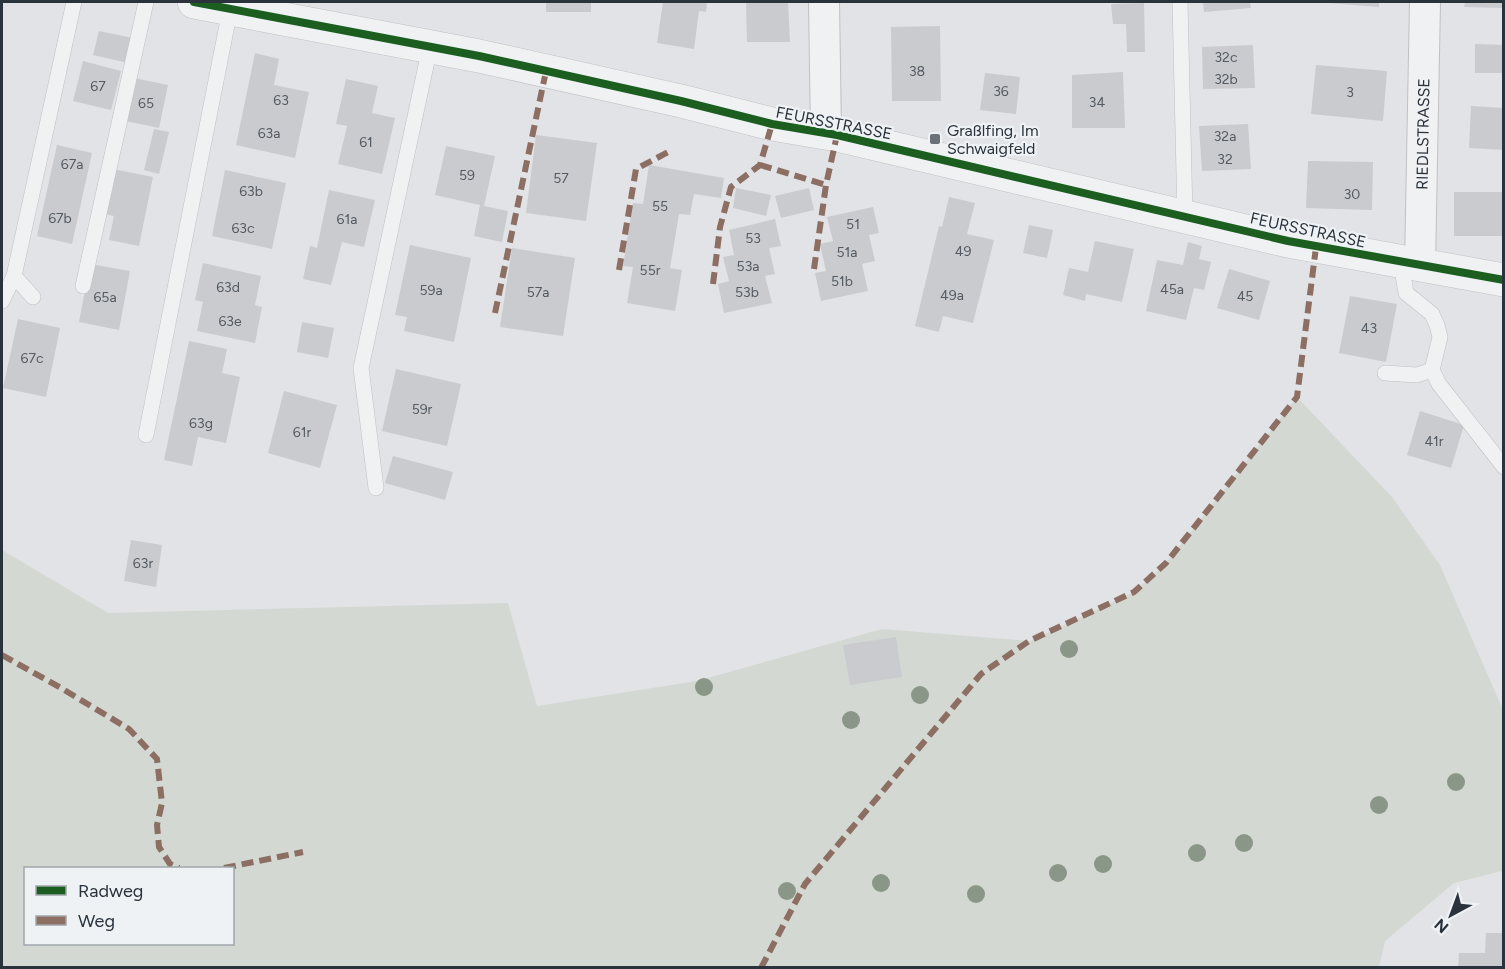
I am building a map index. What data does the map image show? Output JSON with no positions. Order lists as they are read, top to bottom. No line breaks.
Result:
{"streets":{"street":["FEURSSTRASSE","RIEDLSTRASSE"]},"crossings":[["FEURSSTRASSE","RIEDLSTRASSE"]],"places":{"transit":["Graßlfing, Im Schwaigfeld"]},"house_numbers":["32c","38","32b","67","36","3","63","34","65","63a","32a","61","32","67a","59","57","63b","30","55","67b","61a","51","63c","53","49","51a","53a","55r","51b","63d","45a","59a","57a","53b","49a","45","65a","63e","43","67c","59r","63g","61r","41r","63r"],"legend":["Radweg","Weg"],"north":"bottom left"}
